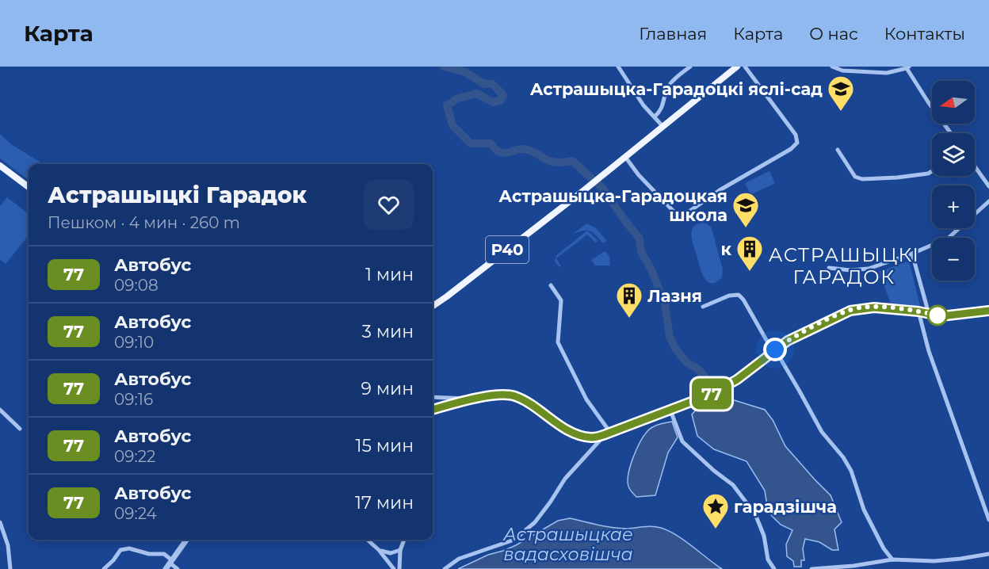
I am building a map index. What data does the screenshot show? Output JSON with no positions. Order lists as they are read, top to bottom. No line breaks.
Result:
{"streets":{"main road":["Р40"]},"districts":["АСТРАШЫЦКІ ГАРАДОК"],"water":["Астрашыцкае вадасховішча"],"places":{"school or university":["Астрашыцка-Гарадоцкі яслі-сад","Астрашыцка-Гарадоцкая школа"],"building":["к","Лазня"],"place":["гарадзішча"]},"lines":["bus line 77"],"north":"left","page":{"header":"Карта","nav":["Главная","Карта","О нас","Контакты"],"on_map":"77","map_buttons":["+","−"],"heading":["Астрашыцкі Гарадок","Пешком · 4 мин · 260 m"],"list":[{"mark":"77","name":"Автобус","note":"09:08","value":"1 мин"},{"mark":"77","name":"Автобус","note":"09:10","value":"3 мин"},{"mark":"77","name":"Автобус","note":"09:16","value":"9 мин"},{"mark":"77","name":"Автобус","note":"09:22","value":"15 мин"},{"mark":"77","name":"Автобус","note":"09:24","value":"17 мин"}]}}
